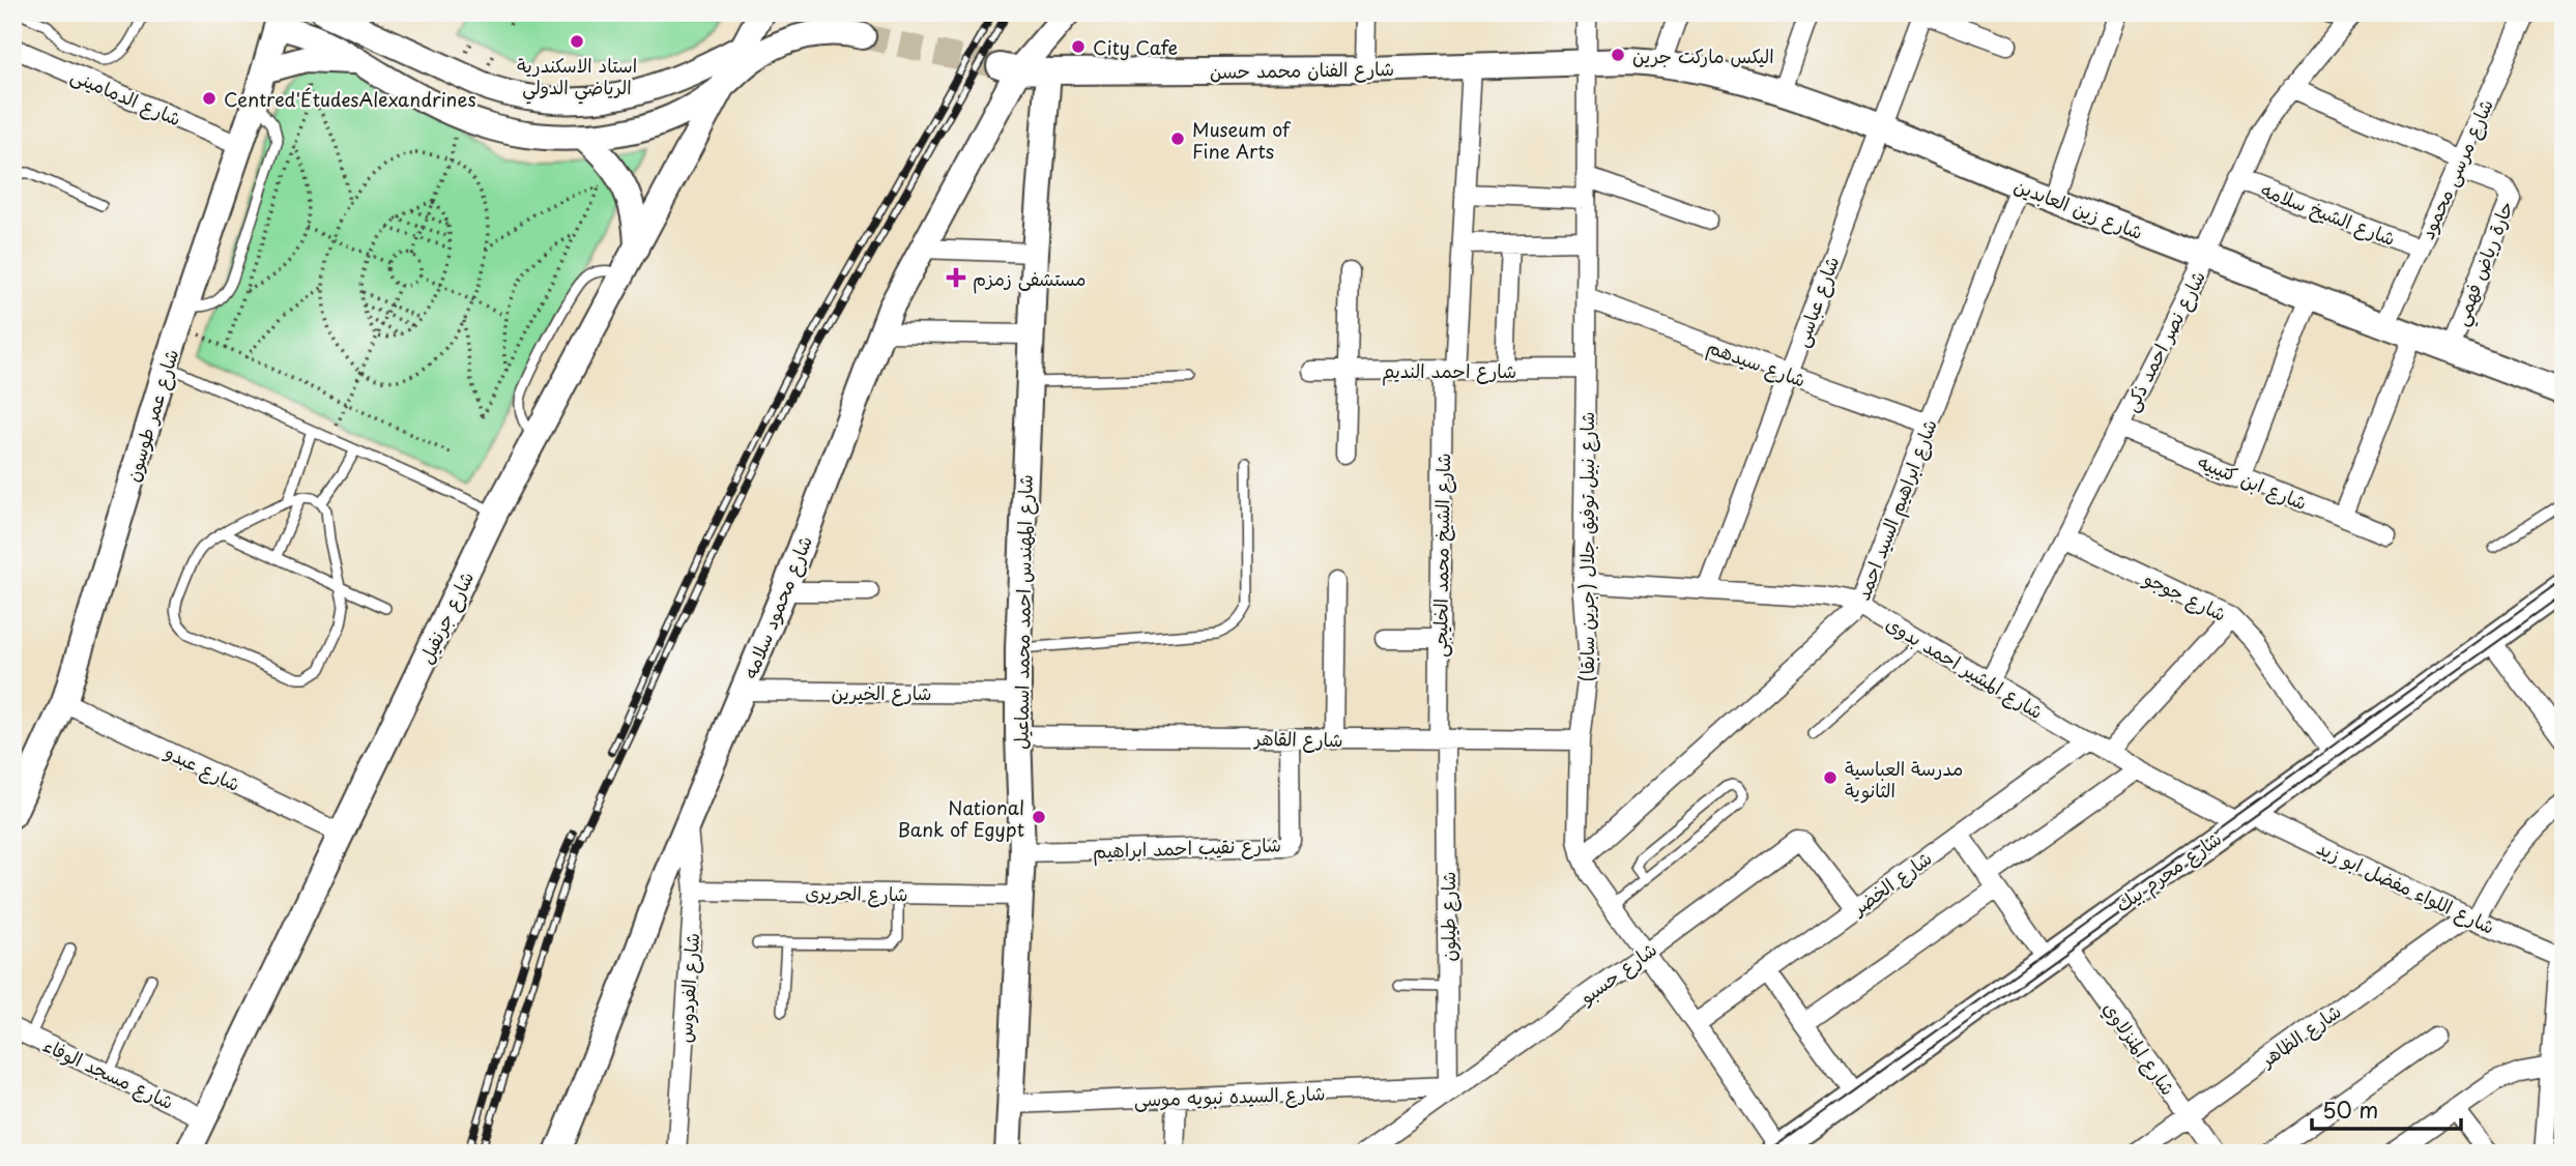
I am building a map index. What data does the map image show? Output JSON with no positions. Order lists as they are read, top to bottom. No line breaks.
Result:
{"streets":{"street":["شارع الفنان محمد حسن","شارع الدمامينى","شارع مرسى محمود","شارع زين العابدين","شارع الشيخ سلامه","حارة رياض فهمي","شارع عباسى","شارع نصر احمد ذكى","شارع سيدهم","شارع احمد النديم","شارع عمر طوسون","شارع ابن كتيبيه","شارع ابراهيم السيد احمد","شارع نبيل توفيق جلال (جرين سابقا)","شارع الشيخ محمد الخليجى","شارع جوجو","شارع محمود سلامه","شارع المهندس احمد محمد اسماعيل","شارع جرنفيل","شارع المشير احمد بدوى","شارع الخيرين","شارع القاهر","شارع عبدو","شارع نقيب احمد ابراهيم","شارع محرم بيك","شارع الخضر","شارع اللواء مفضل ابو زيد","شارع الحريرى","شارع طيلون","شارع حسبو","شارع الفردوس","شارع الظاهر","شارع المنزلاوي","شارع مسجد الوفاء","شارع السيده نبويه موسى"]},"crossings":[["شارع الفنان محمد حسن","شارع زين العابدين"],["شارع الفنان محمد حسن","شارع نبيل توفيق جلال (جرين سابقا)"],["شارع الفنان محمد حسن","شارع الشيخ محمد الخليجى"],["شارع الفنان محمد حسن","شارع محمود سلامه"],["شارع الفنان محمد حسن","شارع المهندس احمد محمد اسماعيل"],["شارع الدمامينى","شارع عمر طوسون"],["شارع مرسى محمود","شارع زين العابدين"],["شارع مرسى محمود","شارع الشيخ سلامه"],["شارع مرسى محمود","حارة رياض فهمي"],["شارع زين العابدين","حارة رياض فهمي"],["شارع زين العابدين","شارع عباسى"],["شارع زين العابدين","شارع نصر احمد ذكى"],["شارع زين العابدين","شارع ابراهيم السيد احمد"],["شارع زين العابدين","شارع نبيل توفيق جلال (جرين سابقا)"],["شارع الشيخ سلامه","شارع نصر احمد ذكى"],["شارع عباسى","شارع سيدهم"],["شارع عباسى","شارع المشير احمد بدوى"],["شارع نصر احمد ذكى","شارع ابن كتيبيه"],["شارع نصر احمد ذكى","شارع جوجو"],["شارع نصر احمد ذكى","شارع المشير احمد بدوى"],["شارع سيدهم","شارع ابراهيم السيد احمد"],["شارع سيدهم","شارع نبيل توفيق جلال (جرين سابقا)"],["شارع احمد النديم","شارع نبيل توفيق جلال (جرين سابقا)"],["شارع احمد النديم","شارع الشيخ محمد الخليجى"],["شارع عمر طوسون","شارع عبدو"],["شارع ابراهيم السيد احمد","شارع نبيل توفيق جلال (جرين سابقا)"],["شارع ابراهيم السيد احمد","شارع المشير احمد بدوى"],["شارع نبيل توفيق جلال (جرين سابقا)","شارع المشير احمد بدوى"],["شارع نبيل توفيق جلال (جرين سابقا)","شارع القاهر"],["شارع نبيل توفيق جلال (جرين سابقا)","شارع محرم بيك"],["شارع نبيل توفيق جلال (جرين سابقا)","شارع الخضر"],["شارع نبيل توفيق جلال (جرين سابقا)","شارع حسبو"],["شارع الشيخ محمد الخليجى","شارع القاهر"],["شارع الشيخ محمد الخليجى","شارع طيلون"],["شارع جوجو","شارع محرم بيك"],["شارع محمود سلامه","شارع الخيرين"],["شارع محمود سلامه","شارع الفردوس"],["شارع المهندس احمد محمد اسماعيل","شارع الخيرين"],["شارع المهندس احمد محمد اسماعيل","شارع القاهر"],["شارع المهندس احمد محمد اسماعيل","شارع نقيب احمد ابراهيم"],["شارع المهندس احمد محمد اسماعيل","شارع الحريرى"],["شارع المهندس احمد محمد اسماعيل","شارع السيده نبويه موسى"],["شارع جرنفيل","شارع عبدو"],["شارع جرنفيل","شارع مسجد الوفاء"],["شارع المشير احمد بدوى","شارع محرم بيك"],["شارع المشير احمد بدوى","شارع الخضر"],["شارع المشير احمد بدوى","شارع اللواء مفضل ابو زيد"],["شارع القاهر","شارع نقيب احمد ابراهيم"],["شارع القاهر","شارع طيلون"],["شارع محرم بيك","شارع اللواء مفضل ابو زيد"],["شارع محرم بيك","شارع المنزلاوي"],["شارع الخضر","شارع حسبو"],["شارع الخضر","شارع المنزلاوي"],["شارع اللواء مفضل ابو زيد","شارع الظاهر"],["شارع الحريرى","شارع الفردوس"],["شارع طيلون","شارع حسبو"],["شارع طيلون","شارع السيده نبويه موسى"],["شارع حسبو","شارع السيده نبويه موسى"],["شارع الظاهر","شارع المنزلاوي"]],"places":{"other":["استاد الاسكندرية الرياضي الدولي","City Cafe","اليكس ماركت جرين","Centred'ÉtudesAlexandrines","Museum of Fine Arts","مدرسة العباسية الثانوية","National Bank of Egypt"],"health":["مستشفى زمزم"]},"scale_bar":"50 m"}
